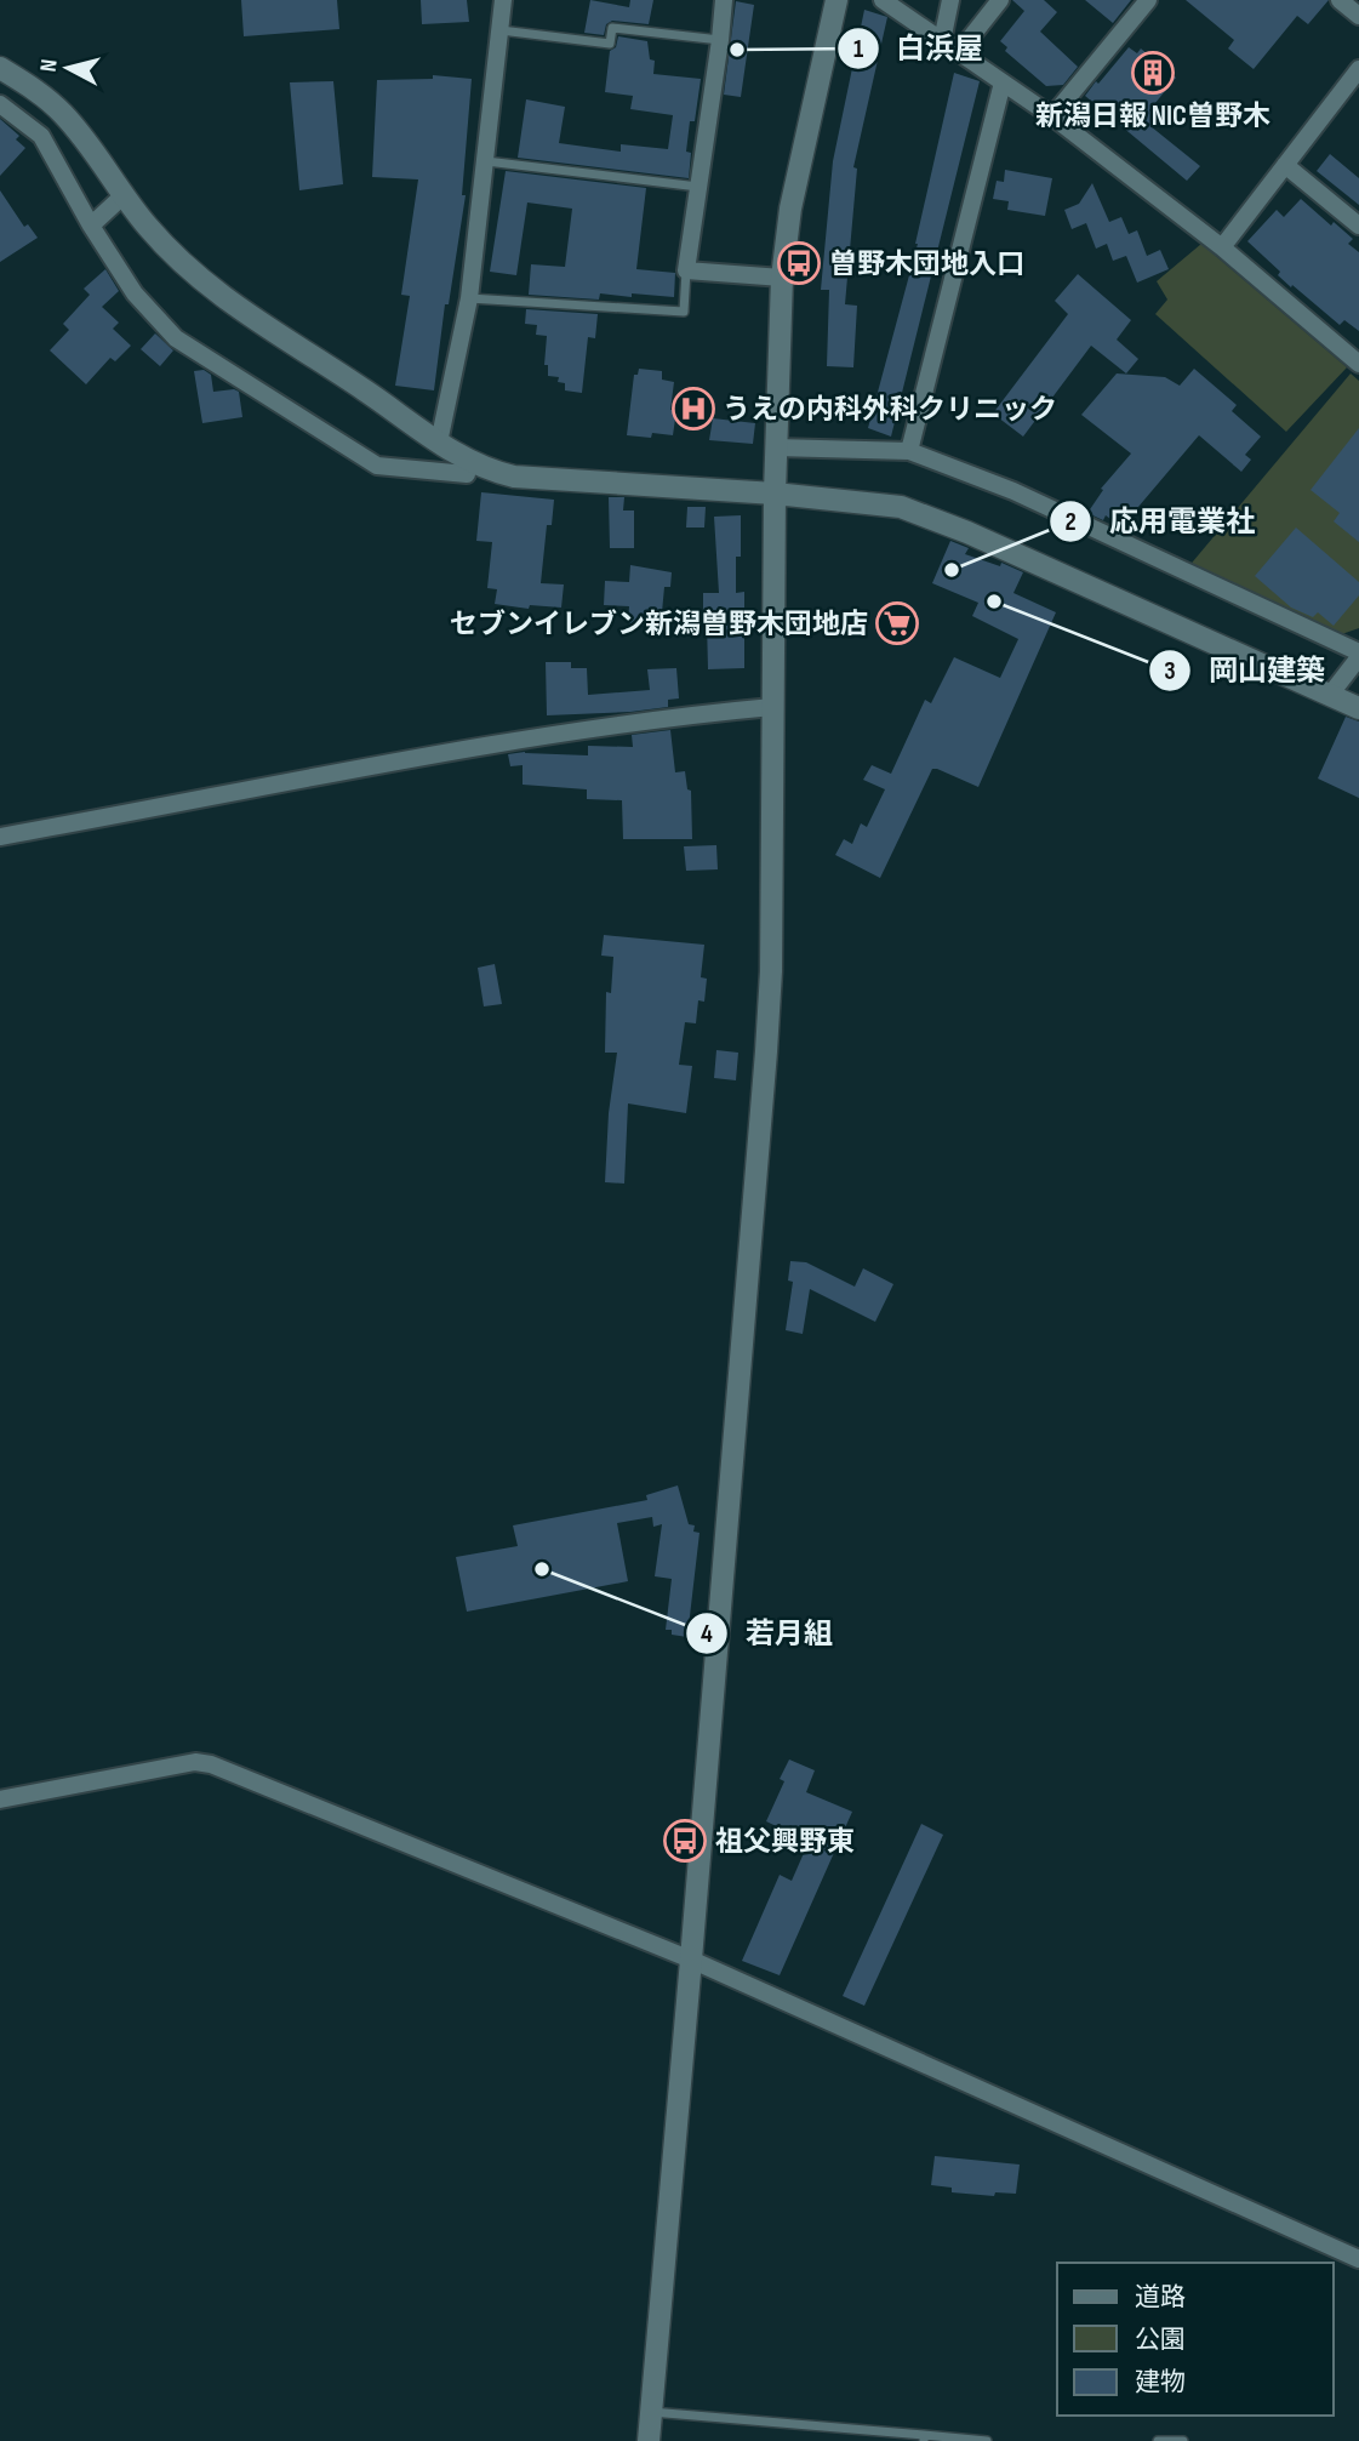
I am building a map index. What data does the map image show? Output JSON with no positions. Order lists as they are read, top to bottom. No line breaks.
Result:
{"places":{"other":["白浜屋","応用電業社","岡山建築","若月組"],"building":["新潟日報 NIC曽野木"],"bus stop":["曽野木団地入口","祖父興野東"],"hospital":["うえの内科外科クリニック"],"supermarket":["セブンイレブン新潟曽野木団地店"]},"legend":["道路","公園","建物"],"north":"left"}
